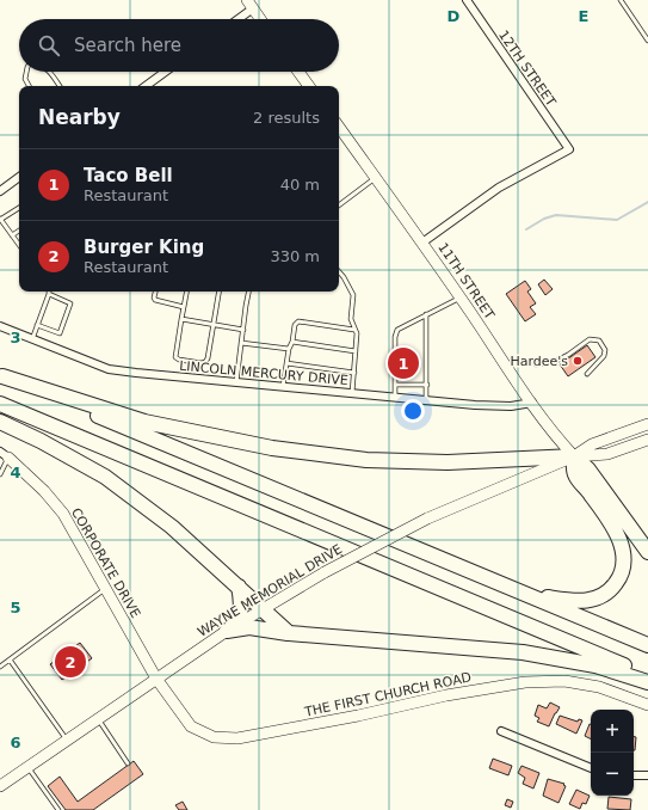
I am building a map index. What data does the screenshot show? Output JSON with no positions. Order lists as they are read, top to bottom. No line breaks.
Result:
{"streets":{"street":["12TH STREET","11TH STREET","LINCOLN MERCURY DRIVE","CORPORATE DRIVE","WAYNE MEMORIAL DRIVE","THE FIRST CHURCH ROAD"]},"crossings":[["12TH STREET","11TH STREET"],["11TH STREET","LINCOLN MERCURY DRIVE"],["11TH STREET","WAYNE MEMORIAL DRIVE"],["CORPORATE DRIVE","WAYNE MEMORIAL DRIVE"],["CORPORATE DRIVE","THE FIRST CHURCH ROAD"],["WAYNE MEMORIAL DRIVE","THE FIRST CHURCH ROAD"]],"places":["Hardee's"],"page":{"search":"Search here","heading":["Nearby","2 results"],"list":[{"mark":"1","name":"Taco Bell","note":"Restaurant","value":"40 m"},{"mark":"2","name":"Burger King","note":"Restaurant","value":"330 m"}],"pins":["1","2"],"map_buttons":["+","−"]},"grid":{"columns":["D","E"],"rows":["3","4","5","6"]}}
